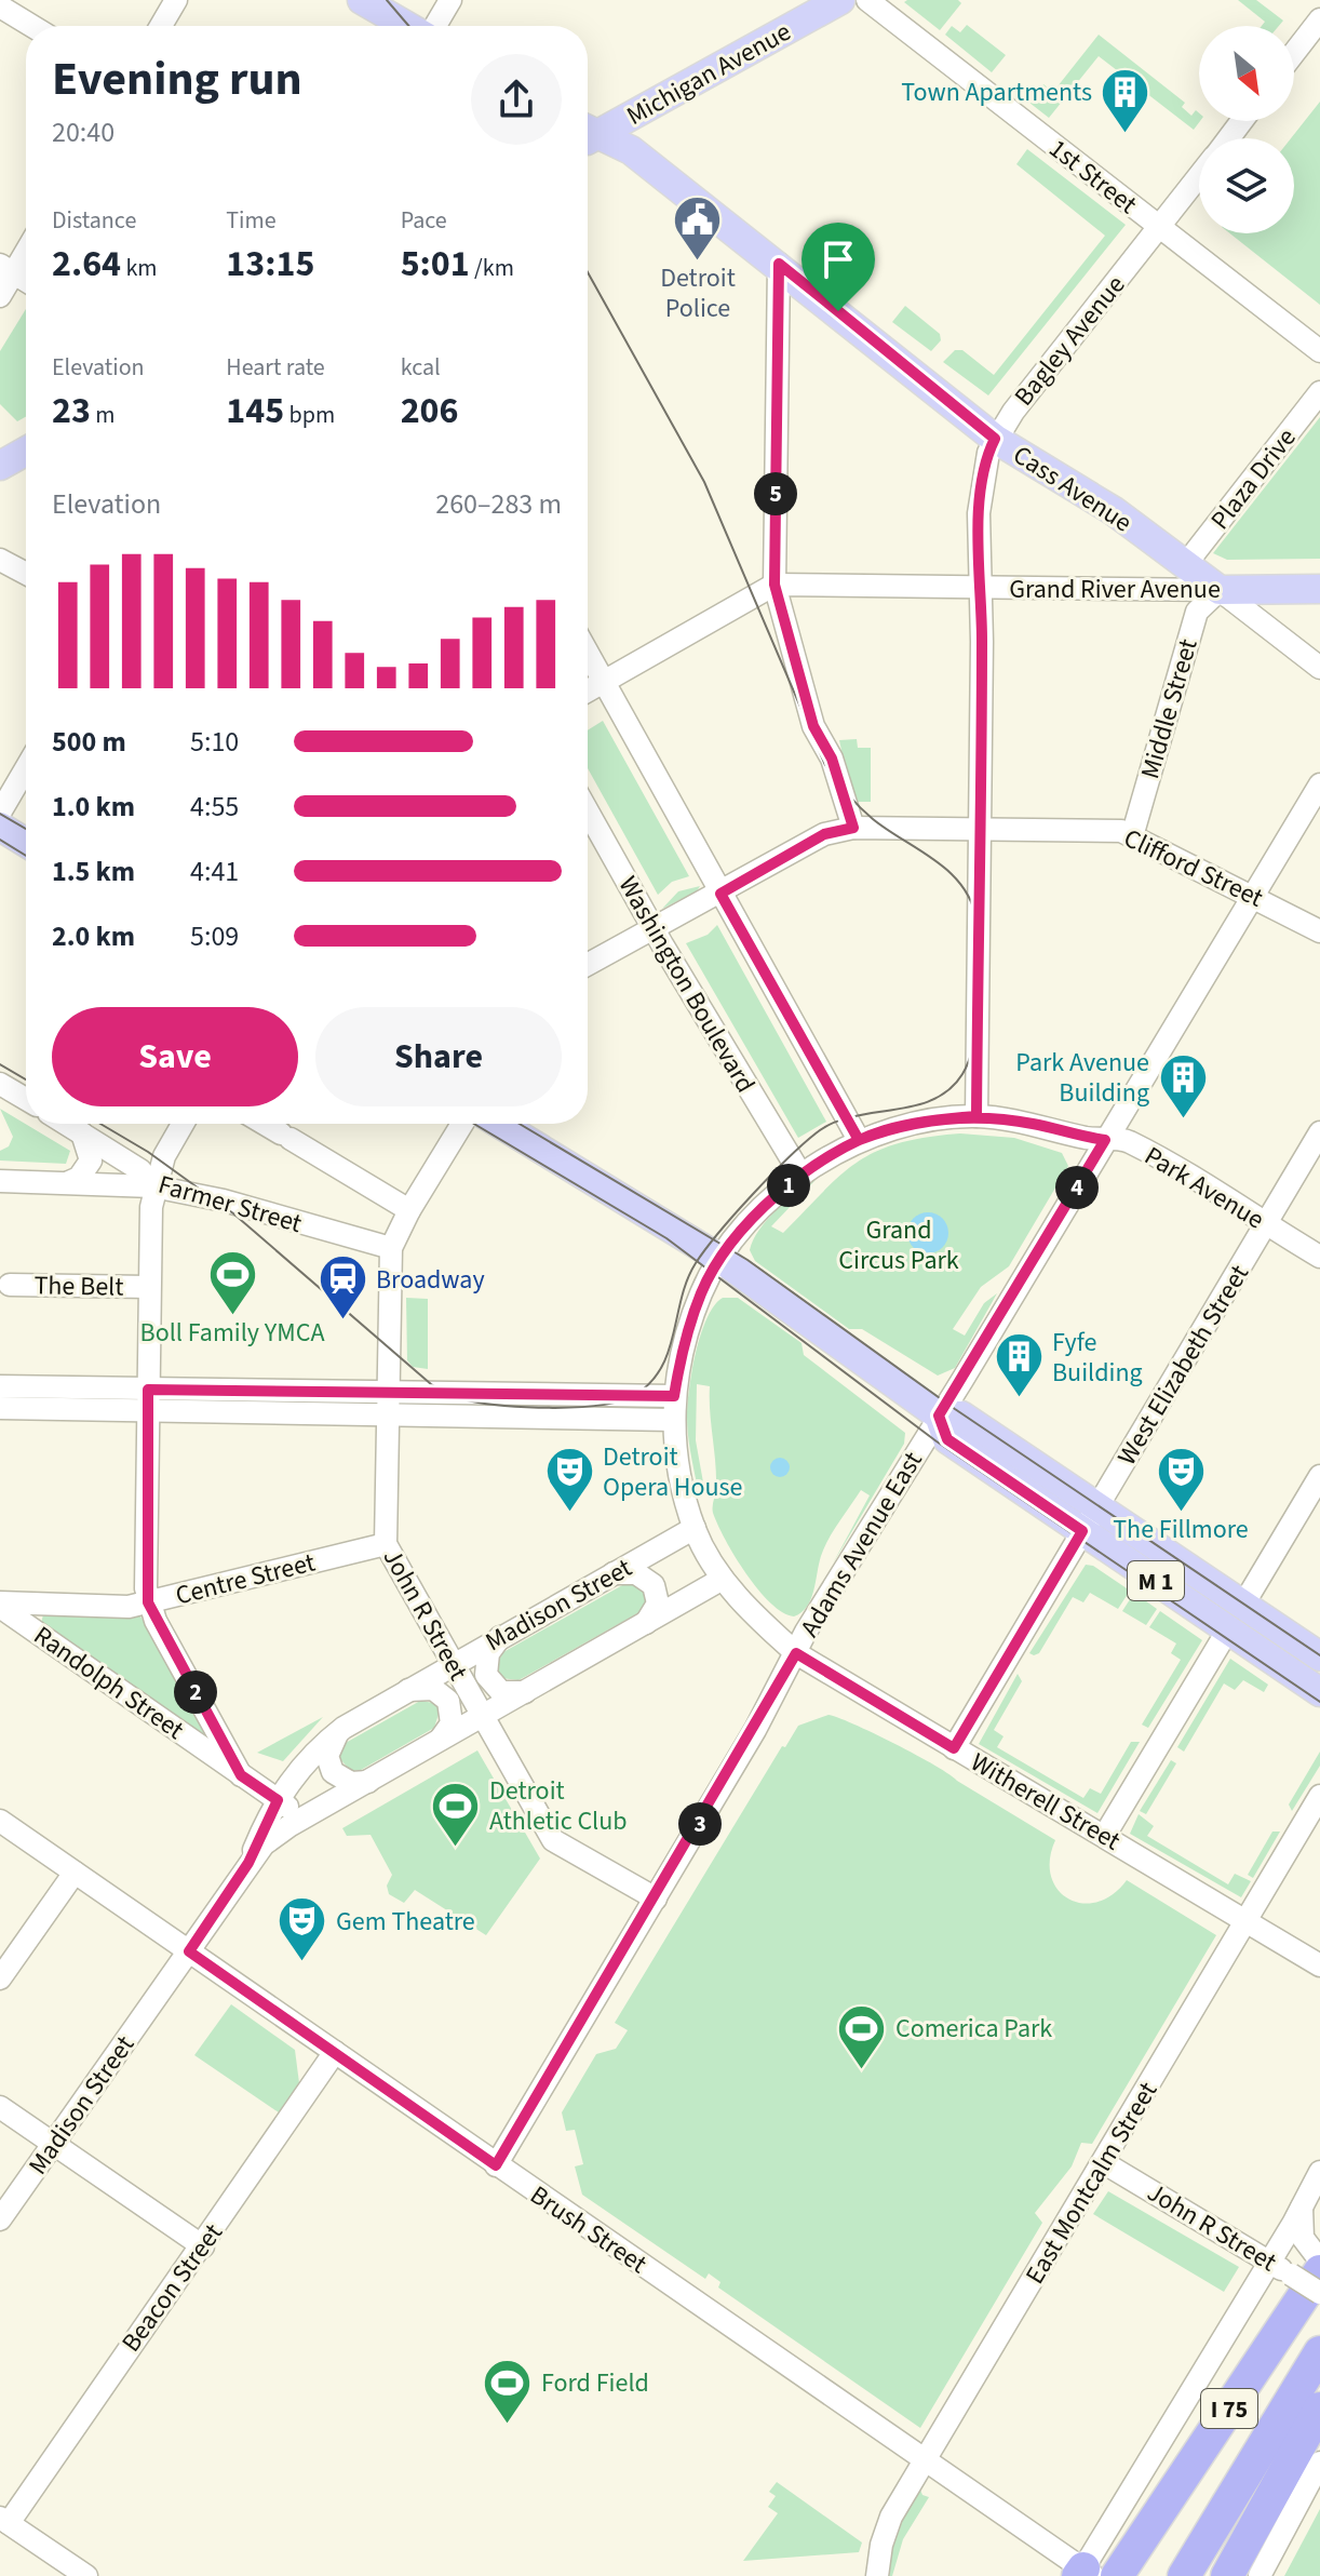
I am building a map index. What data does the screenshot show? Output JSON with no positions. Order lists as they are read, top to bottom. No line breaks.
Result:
{"streets":{"highway":["I 75"],"main road":["Michigan Avenue","Cass Avenue","Grand River Avenue","M 1"],"street":["1st Street","Bagley Avenue","Plaza Drive","Middle Street","Clifford Street","Washington Boulevard","Park Avenue","Farmer Street","The Belt","West Elizabeth Street","Adams Avenue East","Centre Street","Madison Street","John R Street","Randolph Street","Witherell Street","East Montcalm Street","Brush Street","Beacon Street"]},"crossings":[["1st Street","Bagley Avenue"],["Bagley Avenue","Cass Avenue"],["Bagley Avenue","Grand River Avenue"],["Bagley Avenue","Clifford Street"],["Bagley Avenue","Park Avenue"],["Plaza Drive","Cass Avenue"],["Cass Avenue","Grand River Avenue"],["Cass Avenue","Middle Street"],["Grand River Avenue","Middle Street"],["Middle Street","Clifford Street"],["Clifford Street","Washington Boulevard"],["Clifford Street","Adams Avenue East"],["Washington Boulevard","Park Avenue"],["Park Avenue","West Elizabeth Street"],["Park Avenue","Adams Avenue East"],["Park Avenue","Witherell Street"],["Farmer Street","John R Street"],["West Elizabeth Street","M 1"],["West Elizabeth Street","Witherell Street"],["Adams Avenue East","M 1"],["Adams Avenue East","John R Street"],["Adams Avenue East","Witherell Street"],["Adams Avenue East","Brush Street"],["Centre Street","John R Street"],["Centre Street","Randolph Street"],["Madison Street","John R Street"],["Madison Street","Randolph Street"],["Madison Street","Witherell Street"],["Madison Street","Brush Street"],["John R Street","East Montcalm Street"],["John R Street","I 75"],["Witherell Street","East Montcalm Street"],["East Montcalm Street","Brush Street"],["Brush Street","Beacon Street"]],"parks":["Grand Circus Park"],"places":{"building":["Town Apartments","Park Avenue Building","Fyfe Building"],"public building":["Detroit Police"],"sports":["Boll Family YMCA","Detroit Athletic Club","Comerica Park","Ford Field"],"station":["Broadway"],"theatre":["The Fillmore","Detroit Opera House","Gem Theatre"]},"north":"bottom right","page":{"heading":["Evening run","20:40"],"stats":[["Distance","2.64 km"],["Time","13:15"],["Pace","5:01 /km"],["Elevation","23 m"],["Heart rate","145 bpm"],["kcal","206"]],"chart":["Elevation","260–283 m"],"pins":["5","1","4","2","3"],"list":[{"name":"500 m","note":"5:10"},{"name":"1.0 km","note":"4:55"},{"name":"1.5 km","note":"4:41"},{"name":"2.0 km","note":"5:09"}],"buttons":["Save","Share"]}}
